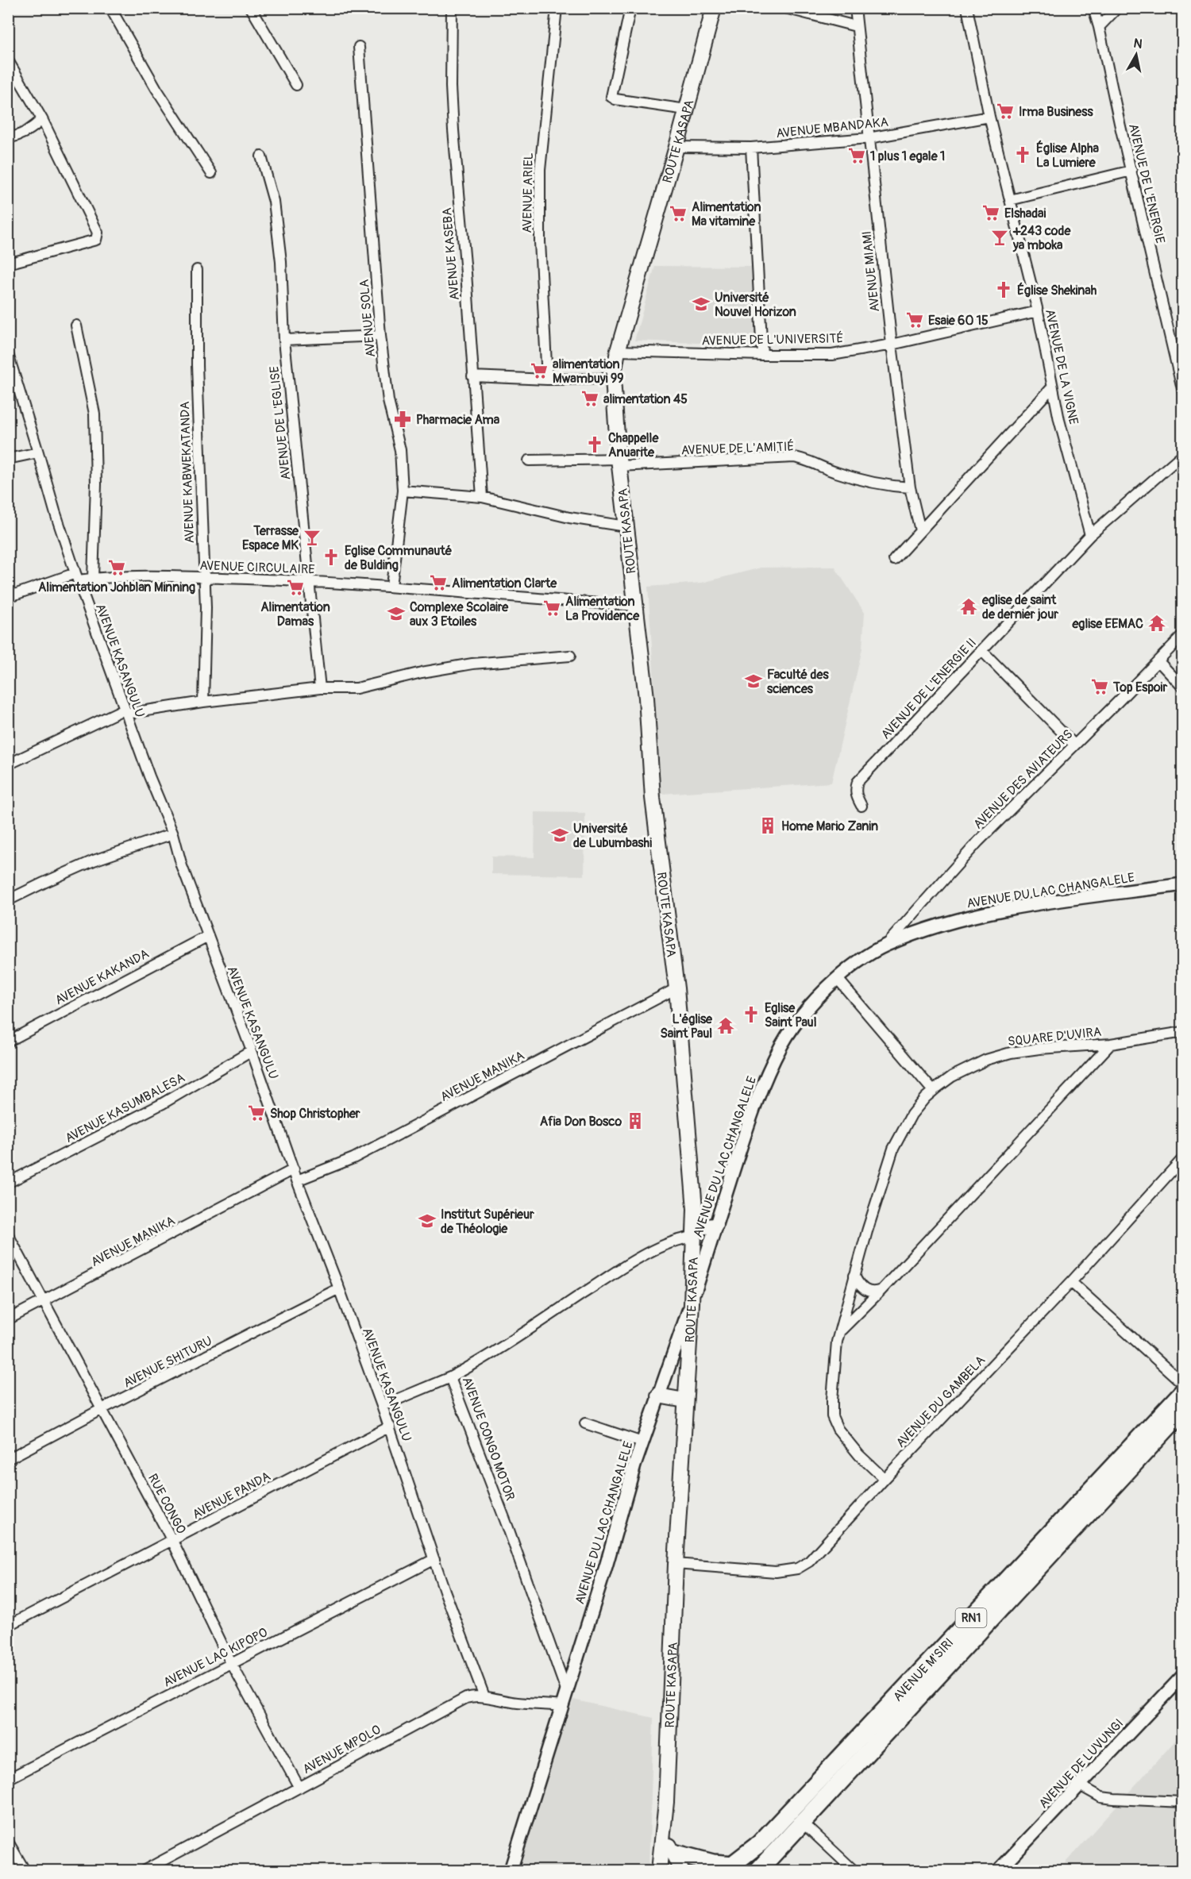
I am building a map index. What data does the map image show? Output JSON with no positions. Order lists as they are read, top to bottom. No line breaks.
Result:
{"streets":{"highway":["RN1","AVENUE M'SIRI"],"main road":["ROUTE KASAPA"],"street":["AVENUE MBANDAKA","AVENUE DE L'ENERGIE","AVENUE ARIEL","AVENUE KASEBA","AVENUE MIAMI","AVENUE SOLA","AVENUE DE L'UNIVERSITÉ","AVENUE DE LA VIGNE","AVENUE DE L'EGLISE","AVENUE DE L'AMITIÉ","AVENUE KABWEKATANDA","AVENUE CIRCULAIRE","AVENUE KASANGULU","AVENUE DE L'ENERGIE II","AVENUE DES AVIATEURS","AVENUE DU LAC CHANGALELE","AVENUE KAKANDA","SQUARE D'UVIRA","AVENUE MANIKA","AVENUE KASUMBALESA","AVENUE SHITURU","AVENUE DU GAMBELA","AVENUE CONGO MOTOR","AVENUE PANDA","RUE CONGO","AVENUE LAC KIPOPO","AVENUE MPOLO","AVENUE DE LUVUNGI"]},"crossings":[["AVENUE MBANDAKA","ROUTE KASAPA"],["AVENUE MBANDAKA","AVENUE MIAMI"],["AVENUE MBANDAKA","AVENUE DE LA VIGNE"],["ROUTE KASAPA","AVENUE DE L'UNIVERSITÉ"],["ROUTE KASAPA","AVENUE DE L'AMITIÉ"],["ROUTE KASAPA","AVENUE CIRCULAIRE"],["ROUTE KASAPA","AVENUE DU LAC CHANGALELE"],["ROUTE KASAPA","AVENUE MANIKA"],["ROUTE KASAPA","AVENUE DU GAMBELA"],["ROUTE KASAPA","AVENUE CONGO MOTOR"],["AVENUE MIAMI","AVENUE DE L'UNIVERSITÉ"],["AVENUE MIAMI","AVENUE DE L'AMITIÉ"],["AVENUE SOLA","AVENUE CIRCULAIRE"],["AVENUE DE L'UNIVERSITÉ","AVENUE DE LA VIGNE"],["AVENUE DE LA VIGNE","AVENUE DE L'ENERGIE II"],["AVENUE DE L'EGLISE","AVENUE CIRCULAIRE"],["AVENUE KABWEKATANDA","AVENUE CIRCULAIRE"],["AVENUE CIRCULAIRE","AVENUE KASANGULU"],["AVENUE KASANGULU","AVENUE KAKANDA"],["AVENUE KASANGULU","AVENUE MANIKA"],["AVENUE KASANGULU","AVENUE KASUMBALESA"],["AVENUE KASANGULU","AVENUE SHITURU"],["AVENUE KASANGULU","AVENUE PANDA"],["AVENUE KASANGULU","AVENUE LAC KIPOPO"],["AVENUE KASANGULU","AVENUE MPOLO"],["AVENUE DES AVIATEURS","AVENUE DU LAC CHANGALELE"],["AVENUE DU LAC CHANGALELE","AVENUE CONGO MOTOR"],["AVENUE DU LAC CHANGALELE","AVENUE MPOLO"],["AVENUE MANIKA","RUE CONGO"],["AVENUE SHITURU","RUE CONGO"],["AVENUE PANDA","RUE CONGO"],["RUE CONGO","AVENUE LAC KIPOPO"],["RUE CONGO","AVENUE MPOLO"],["RN1","AVENUE M'SIRI"]],"places":{"supermarket":["Irma Business","1 plus 1 egale 1","Elshadai","Alimentation Ma vitamine","Esaie 60 15","alimentation Mwambuyi 99","alimentation 45","Alimentation Johblan Minning","Alimentation Clarte","Alimentation Damas","Alimentation La Providence","Top Espoir","Shop Christopher"],"church":["Église Alpha La Lumiere","Église Shekinah","Chappelle Anuarite","Eglise Communauté de Bulding","Eglise Saint Paul"],"bar":["+243 code ya mboka","Terrasse Espace MK"],"school or university":["Université Nouvel Horizon","Complexe Scolaire aux 3 Etoiles","Faculté des sciences","Université de Lubumbashi","Institut Supérieur de Théologie"],"pharmacy":["Pharmacie Ama"],"temple":["eglise de saint de dernier jour","eglise EEMAC","L'église Saint Paul"],"building":["Home Mario Zanin","Afia Don Bosco"]},"north":"top"}
